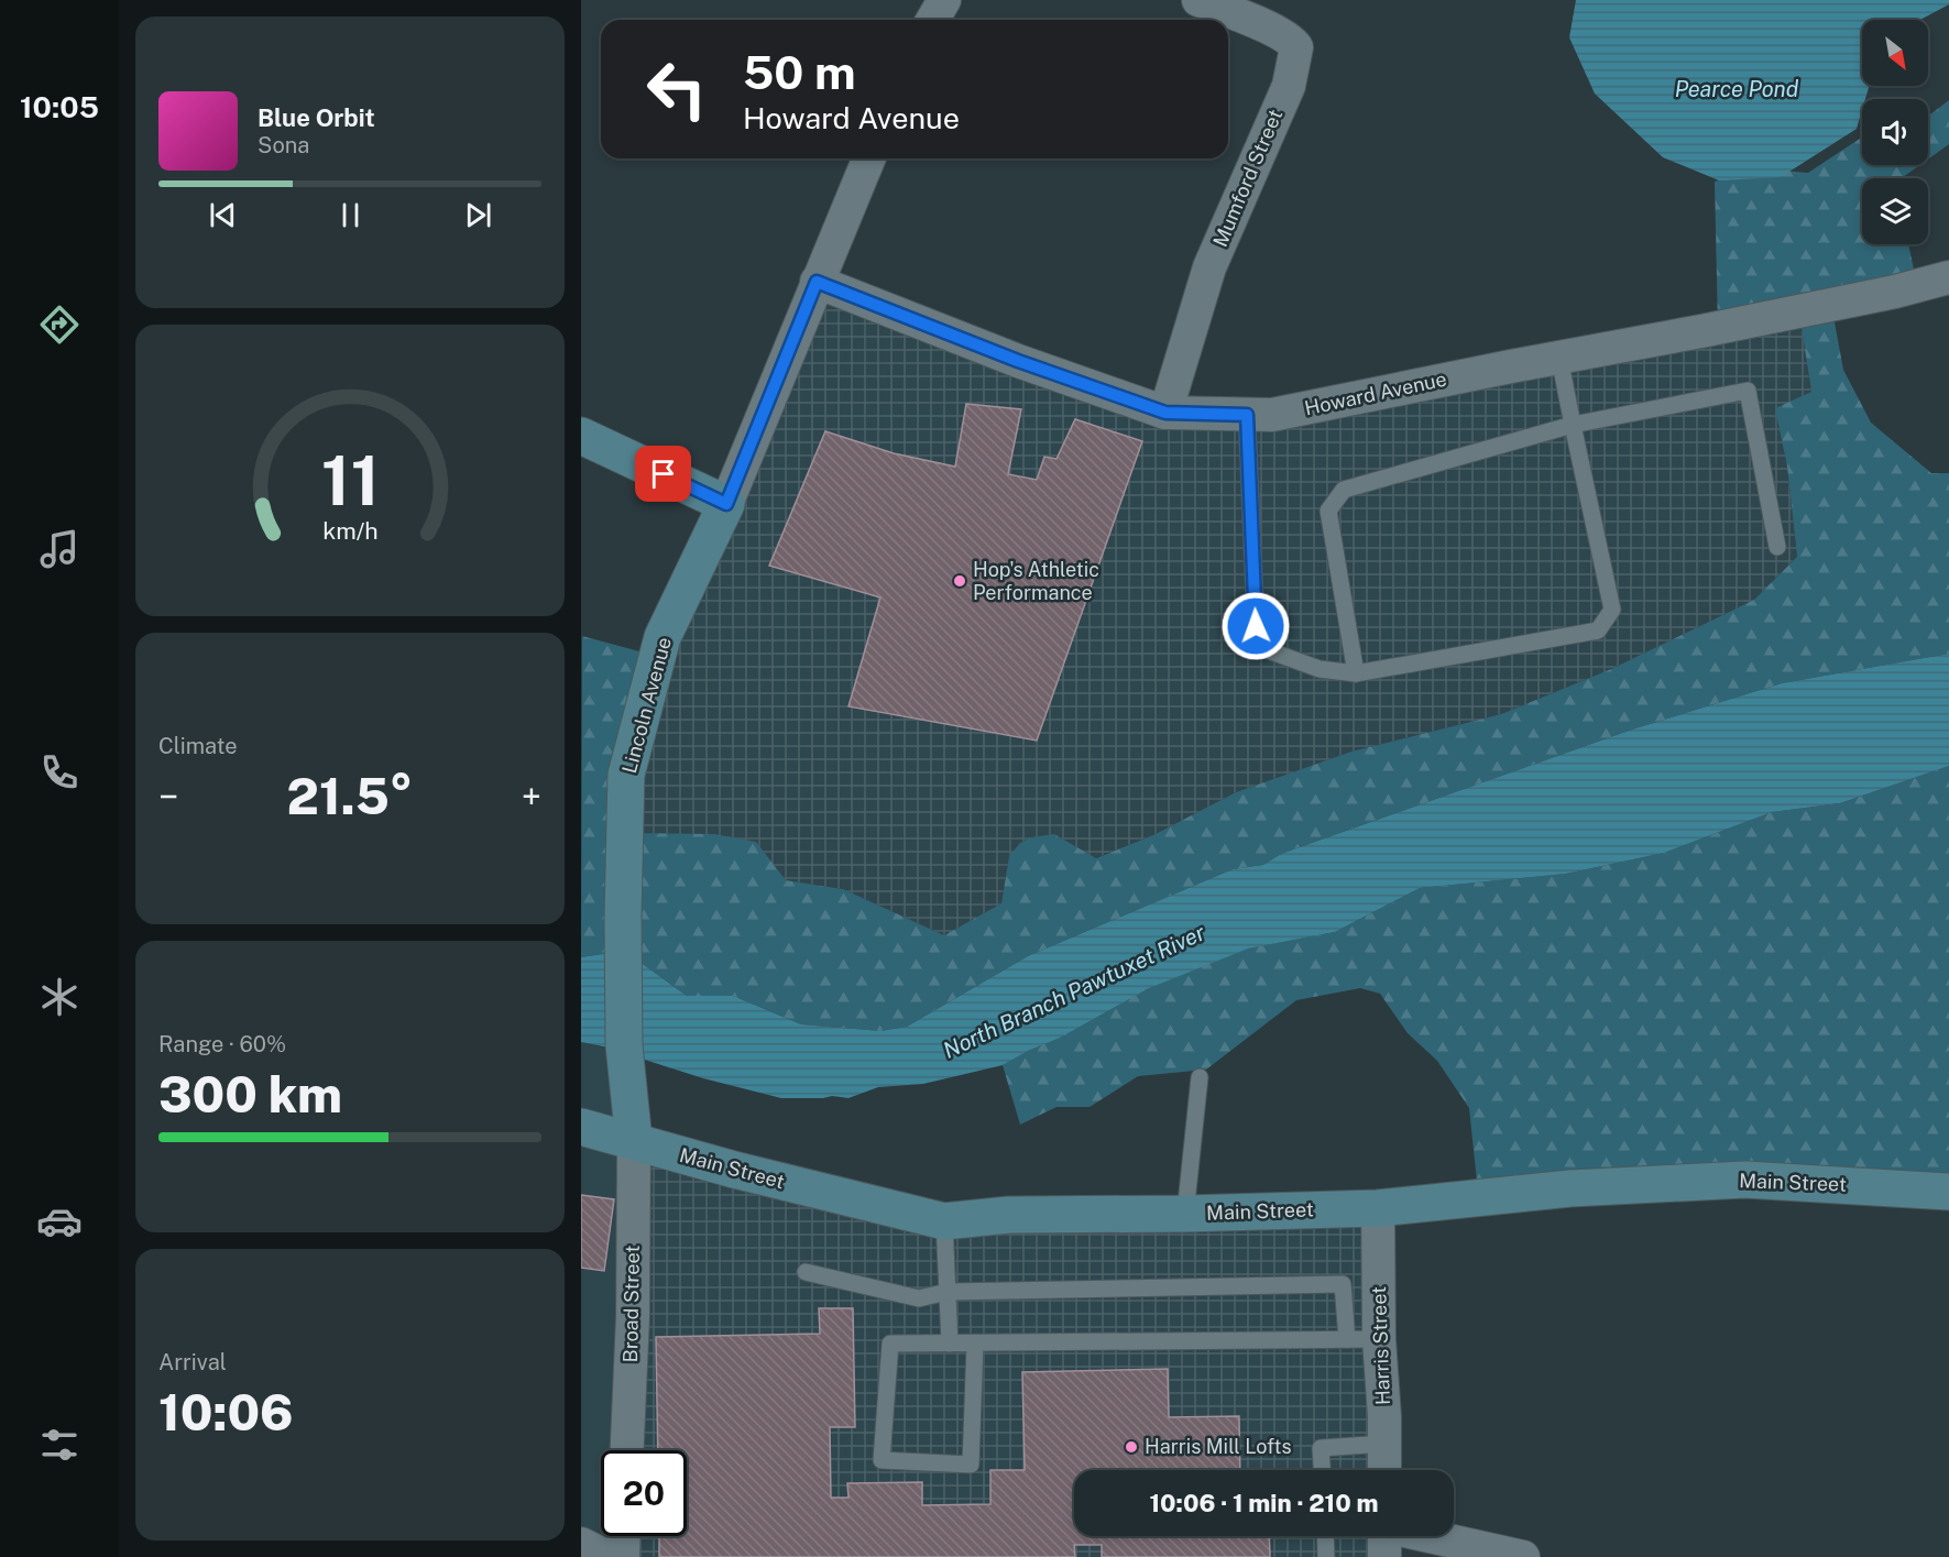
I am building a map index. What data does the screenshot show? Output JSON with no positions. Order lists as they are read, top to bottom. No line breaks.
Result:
{"streets":{"main road":["Lincoln Avenue","Main Street"],"street":["Mumford Street","Howard Avenue","Broad Street","Harris Street"]},"crossings":[["Mumford Street","Howard Avenue"],["Howard Avenue","Lincoln Avenue"],["Lincoln Avenue","Main Street"],["Lincoln Avenue","Broad Street"],["Main Street","Broad Street"],["Main Street","Harris Street"]],"water":["Pearce Pond","North Branch Pawtuxet River"],"places":["Hop's Athletic Performance","Harris Mill Lofts"],"north":"bottom right","page":{"tabs":"10:05","turn":["50 m","Howard Avenue"],"song":["Blue Orbit","Sona"],"tile":["Climate",["Range · 60%","300 km"],["Arrival","10:06"]],"heat":["−","21.5°","+"],"limit":"20","trip":"10:06 · 1 min · 210 m","gauge":["11","km/h"]}}
